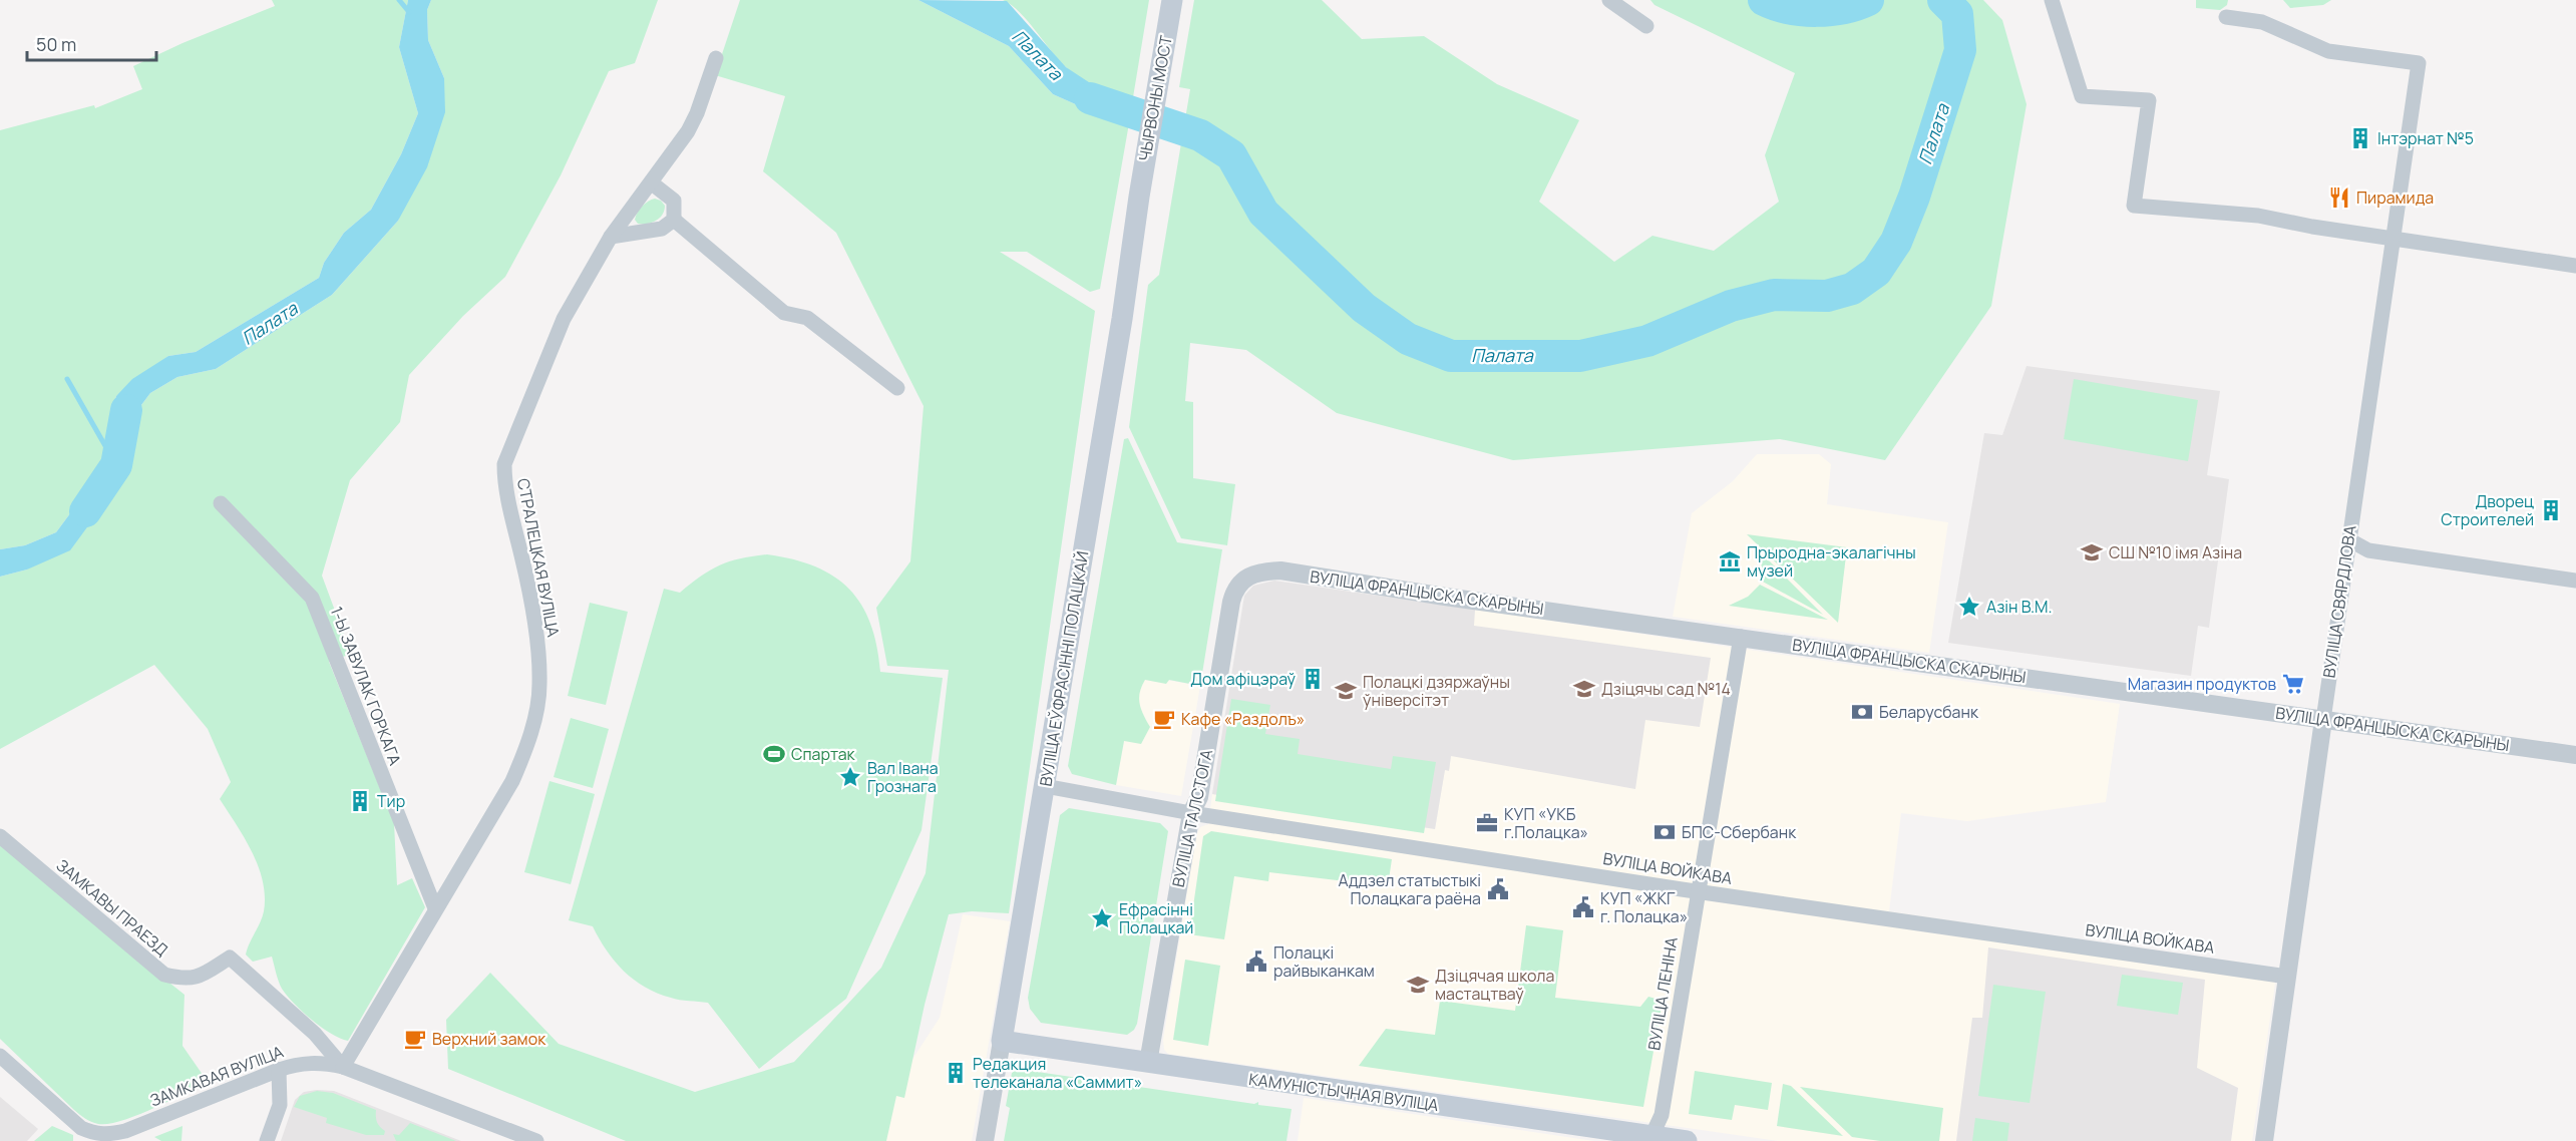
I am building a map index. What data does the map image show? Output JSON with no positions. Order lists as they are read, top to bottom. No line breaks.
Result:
{"streets":{"main road":["ЧЫРВОНЫ МОСТ","ВУЛІЦА ЕЎФРАСІННІ ПОЛАЦКАЙ","КАМУНІСТЫЧНАЯ ВУЛІЦА"],"street":["СТРАЛЕЦКАЯ ВУЛІЦА","ВУЛІЦА ФРАНЦЫСКА СКАРЫНЫ","ВУЛІЦА СВЯРДЛОВА","1-Ы ЗАВУЛАК ГОРКАГА","ВУЛІЦА ТАЛСТОГА","ВУЛІЦА ВОЙКАВА","ЗАМКАВЫ ПРАЕЗД","ВУЛІЦА ЛЕНІНА","ЗАМКАВАЯ ВУЛІЦА"]},"crossings":[["ЧЫРВОНЫ МОСТ","ВУЛІЦА ЕЎФРАСІННІ ПОЛАЦКАЙ"],["СТРАЛЕЦКАЯ ВУЛІЦА","1-Ы ЗАВУЛАК ГОРКАГА"],["СТРАЛЕЦКАЯ ВУЛІЦА","ЗАМКАВЫ ПРАЕЗД"],["СТРАЛЕЦКАЯ ВУЛІЦА","ЗАМКАВАЯ ВУЛІЦА"],["ВУЛІЦА ФРАНЦЫСКА СКАРЫНЫ","ВУЛІЦА СВЯРДЛОВА"],["ВУЛІЦА ФРАНЦЫСКА СКАРЫНЫ","ВУЛІЦА ТАЛСТОГА"],["ВУЛІЦА ФРАНЦЫСКА СКАРЫНЫ","ВУЛІЦА ЛЕНІНА"],["ВУЛІЦА СВЯРДЛОВА","ВУЛІЦА ВОЙКАВА"],["ВУЛІЦА ЕЎФРАСІННІ ПОЛАЦКАЙ","ВУЛІЦА ВОЙКАВА"],["ВУЛІЦА ЕЎФРАСІННІ ПОЛАЦКАЙ","КАМУНІСТЫЧНАЯ ВУЛІЦА"],["ВУЛІЦА ТАЛСТОГА","ВУЛІЦА ВОЙКАВА"],["ВУЛІЦА ТАЛСТОГА","КАМУНІСТЫЧНАЯ ВУЛІЦА"],["ВУЛІЦА ВОЙКАВА","ВУЛІЦА ЛЕНІНА"],["ЗАМКАВЫ ПРАЕЗД","ЗАМКАВАЯ ВУЛІЦА"],["ВУЛІЦА ЛЕНІНА","КАМУНІСТЫЧНАЯ ВУЛІЦА"]],"water":["Палата"],"places":{"building":["Інтэрнат №5","Дворец Строителей","Дом афіцэраў","Тир","Редакция телеканала «Саммит»"],"restaurant":["Пирамида"],"school or university":["СШ №10 імя Азіна","Дзіцячы сад №14","Полацкі дзяржаўны ўніверсітэт","Дзіцячая школа мастацтваў"],"museum":["Прыродна-экалагічны музей"],"place":["Азін В.М.","Вал Івана Грознага","Ефрасінні Полацкай"],"supermarket":["Магазин продуктов"],"bank":["Беларусбанк","БПС-Сбербанк"],"cafe":["Кафе «Раздолъ»","Верхний замок"],"sports":["Спартак"],"office":["КУП «УКБ г.Полацка»"],"public building":["Аддзел статыстыкі Полацкага раёна","КУП «ЖКГ г. Полацка»","Полацкі райвыканкам"]},"scale_bar":"50 m"}
